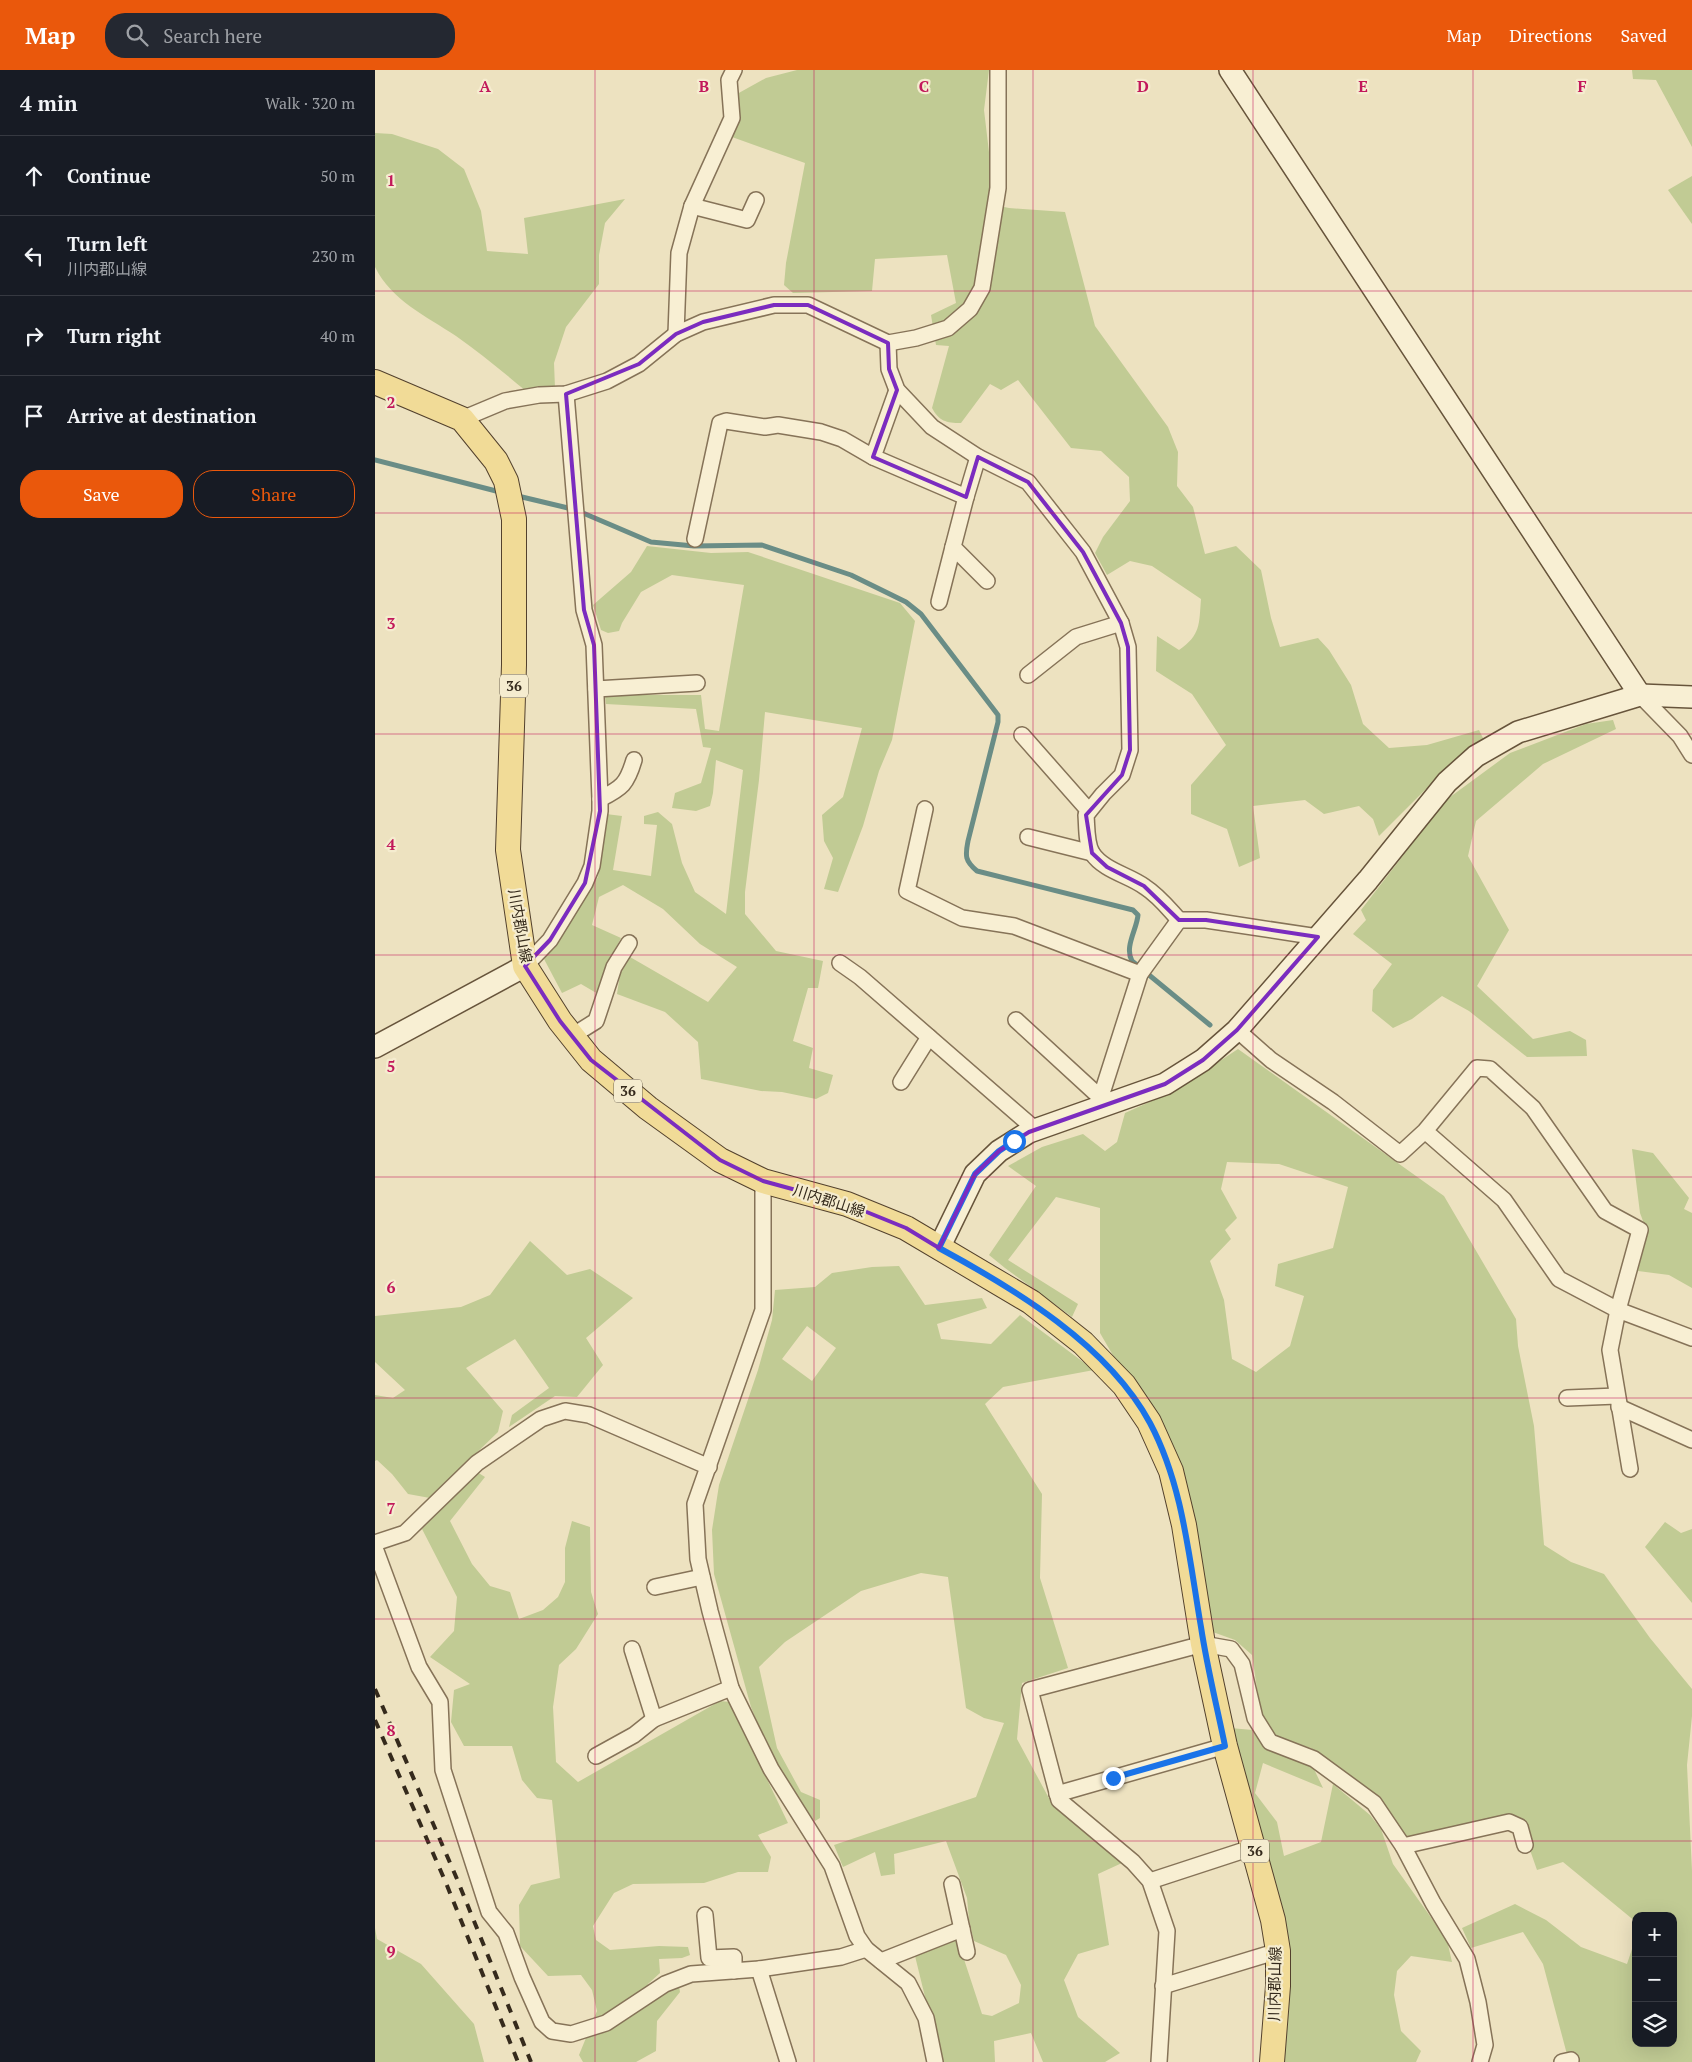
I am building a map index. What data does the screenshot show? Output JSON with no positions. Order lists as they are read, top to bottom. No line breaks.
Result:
{"streets":{"main road":["36","川内郡山線"]},"page":{"header":"Map","search":"Search here","nav":["Map","Directions","Saved"],"heading":["4 min","Walk · 320 m"],"list":[["Continue","50 m"],["Turn left","川内郡山線","230 m"],["Turn right","40 m"],"Arrive at destination"],"buttons":["Save","Share"],"map_buttons":["+","−"]},"grid":{"columns":["A","B","C","D","E","F"],"rows":["1","2","3","4","5","6","7","8","9"]}}
